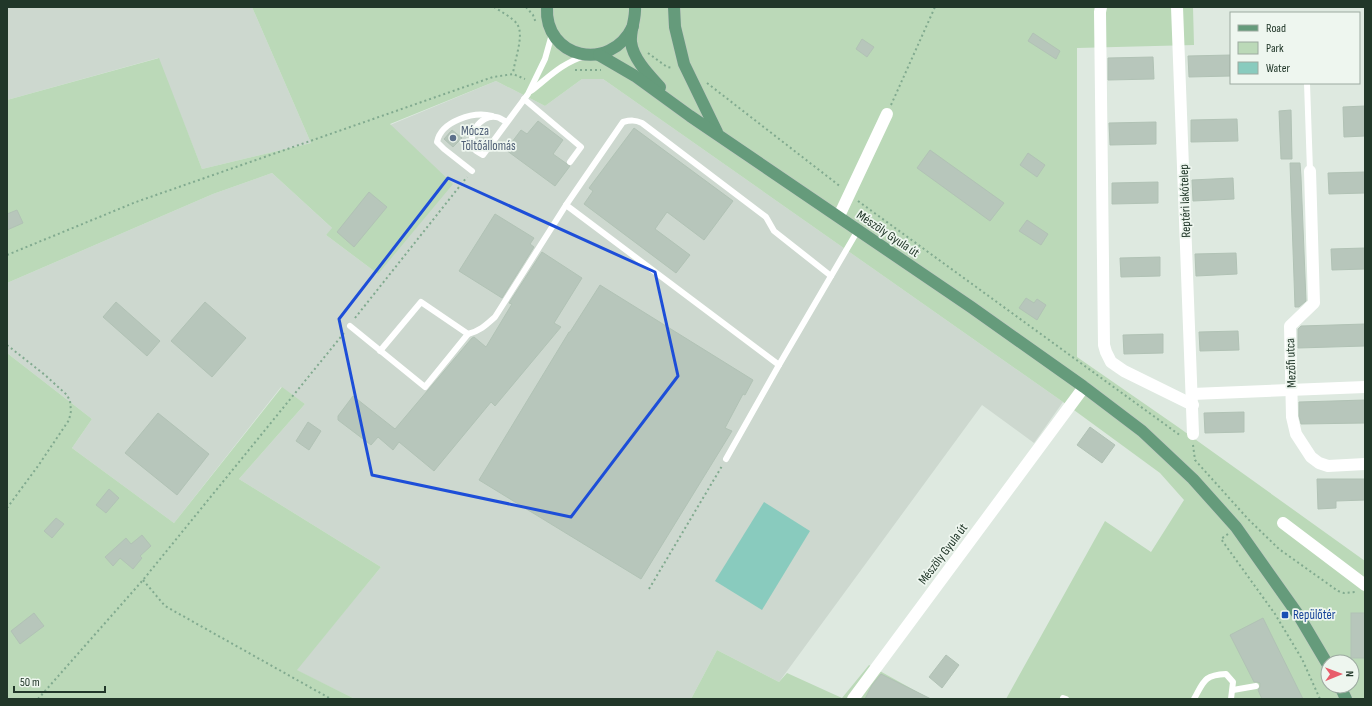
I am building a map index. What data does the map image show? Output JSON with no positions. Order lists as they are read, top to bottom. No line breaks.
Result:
{"streets":{"main road":["Mészöly Gyula út"],"street":["Reptéri lakótelep","Mezőfi utca"]},"places":{"other":["Mócza Töltőállomás"],"transit":["Repülőtér"]},"legend":["Road","Park","Water"],"scale_bar":"50 m","north":"right"}
